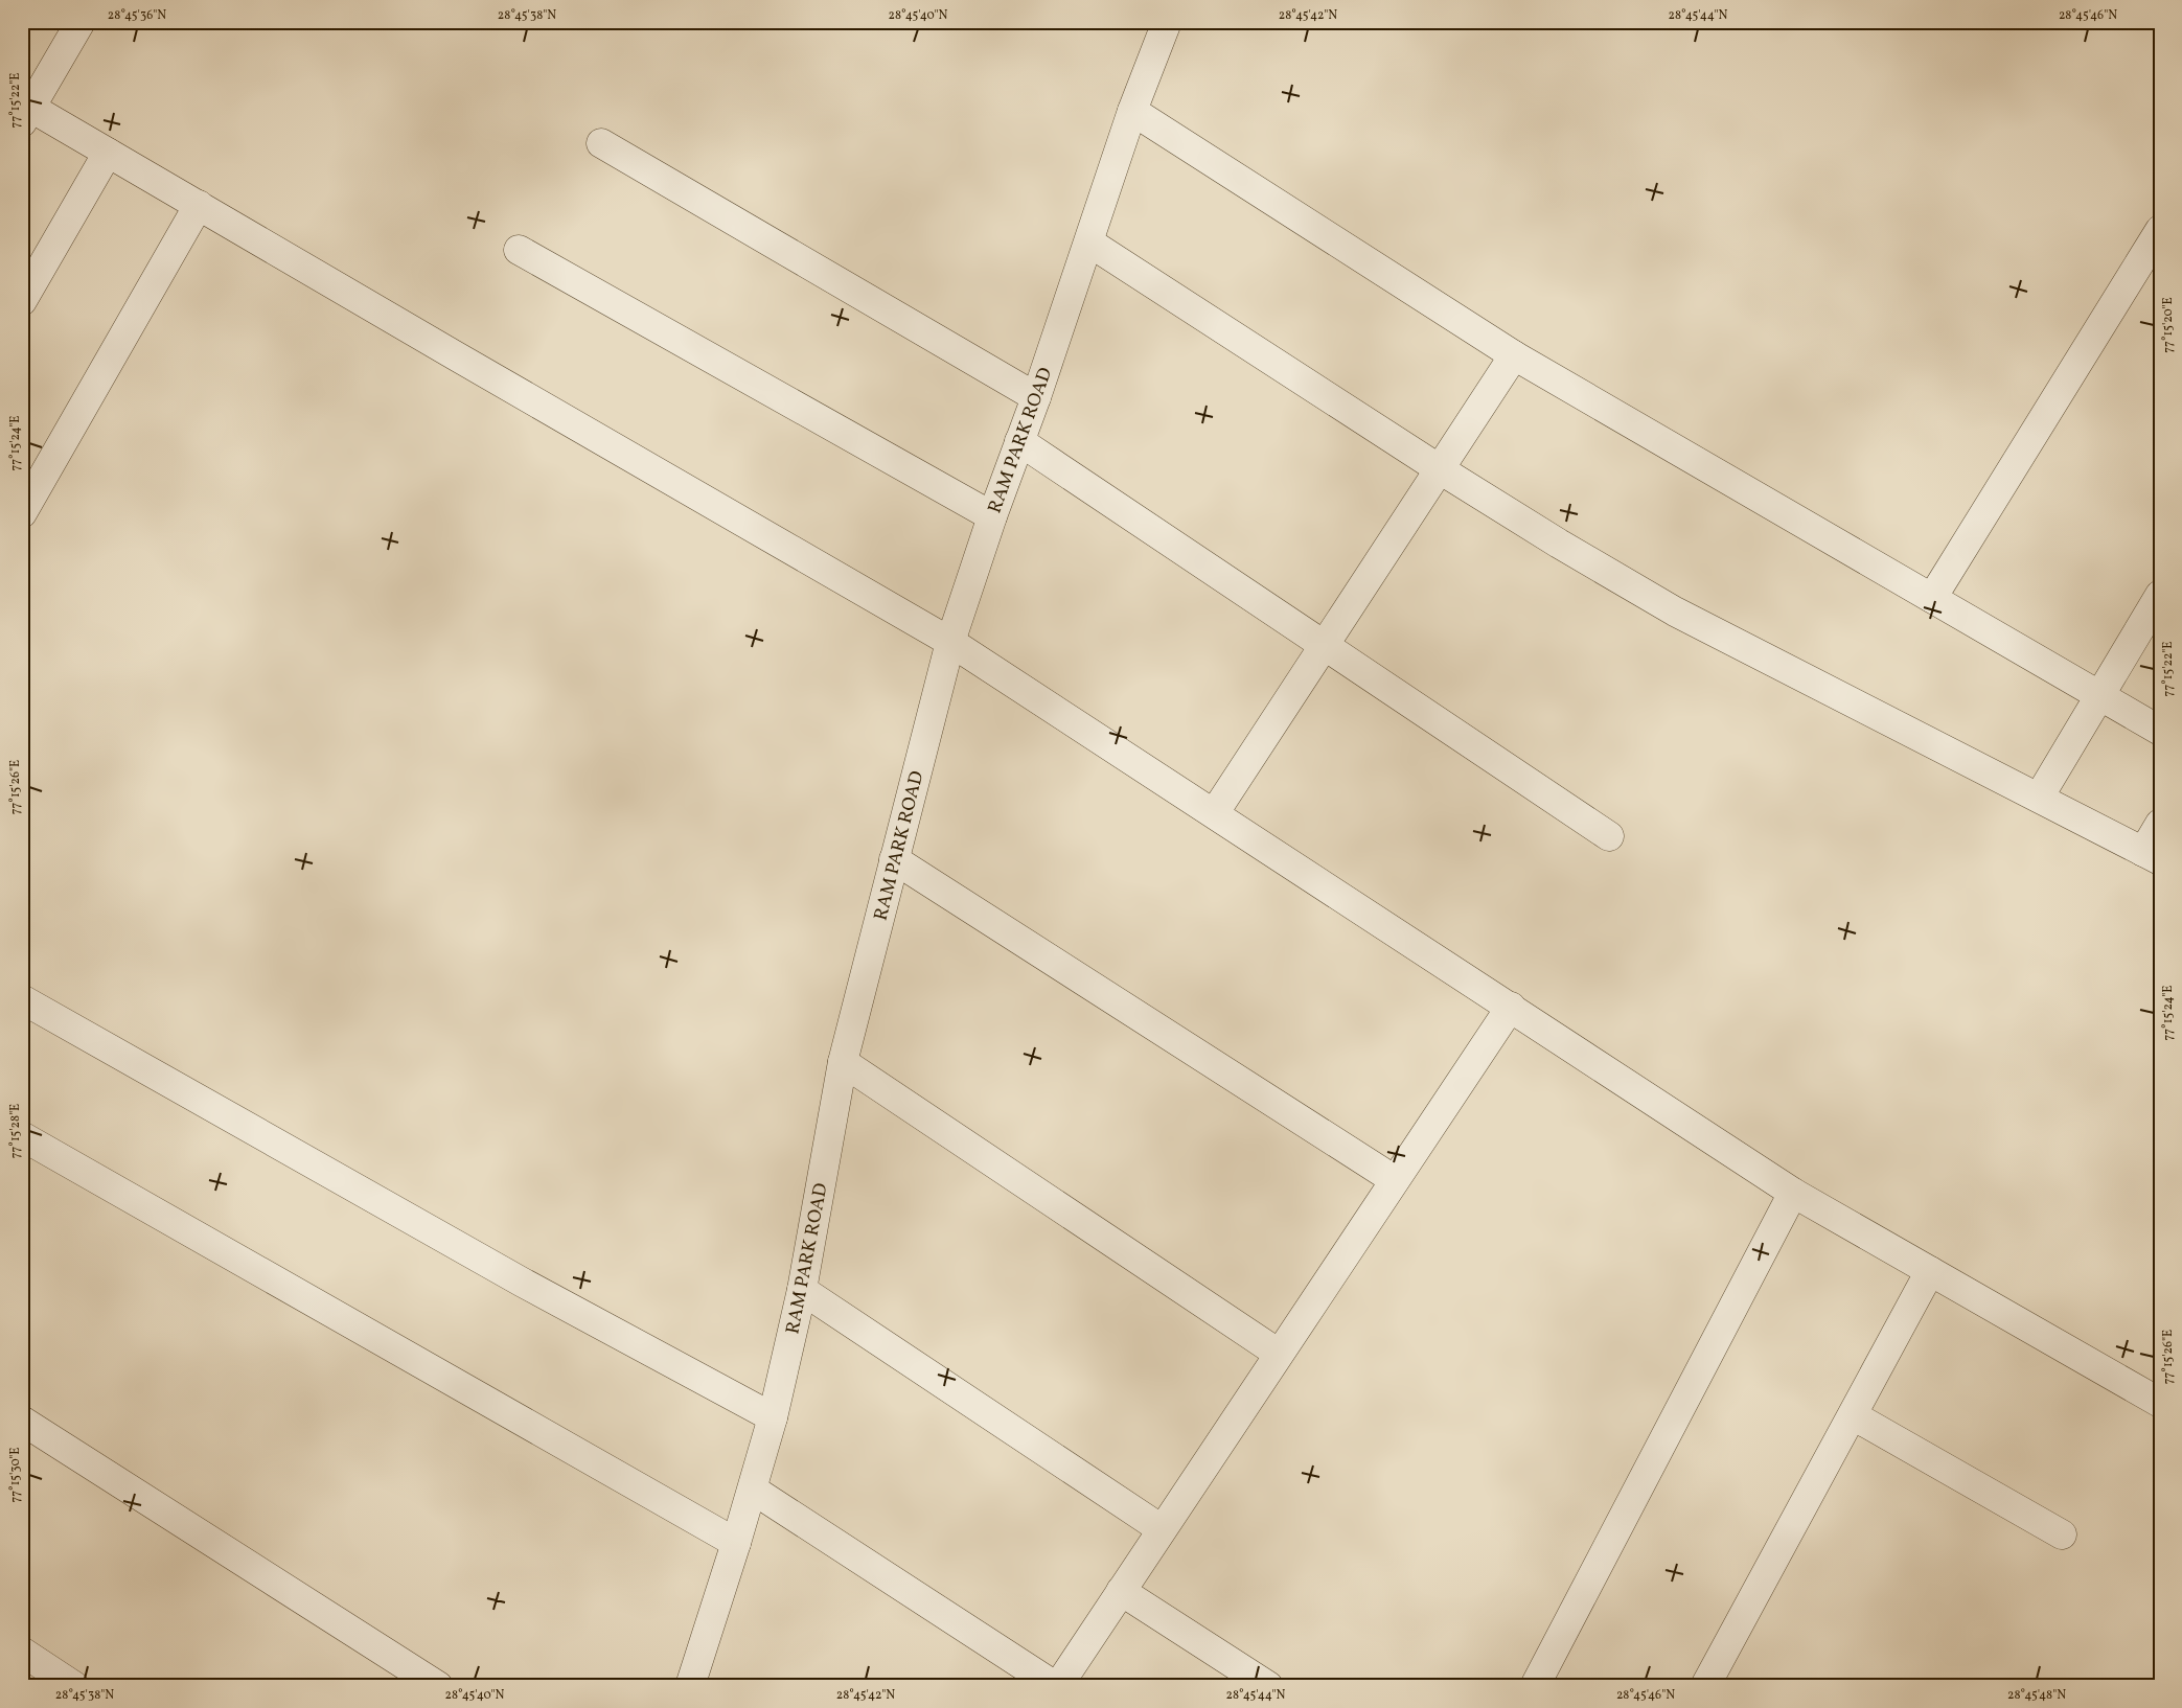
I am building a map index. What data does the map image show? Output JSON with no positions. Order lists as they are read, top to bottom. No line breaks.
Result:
{"streets":{"street":["RAM PARK ROAD"]},"coordinates":["28°45'36\"N","28°45'38\"N","28°45'40\"N","28°45'42\"N","28°45'44\"N","28°45'46\"N","77°15'22\"E","77°15'20\"E","77°15'24\"E","77°15'26\"E","77°15'28\"E","77°15'30\"E","28°45'48\"N"]}
